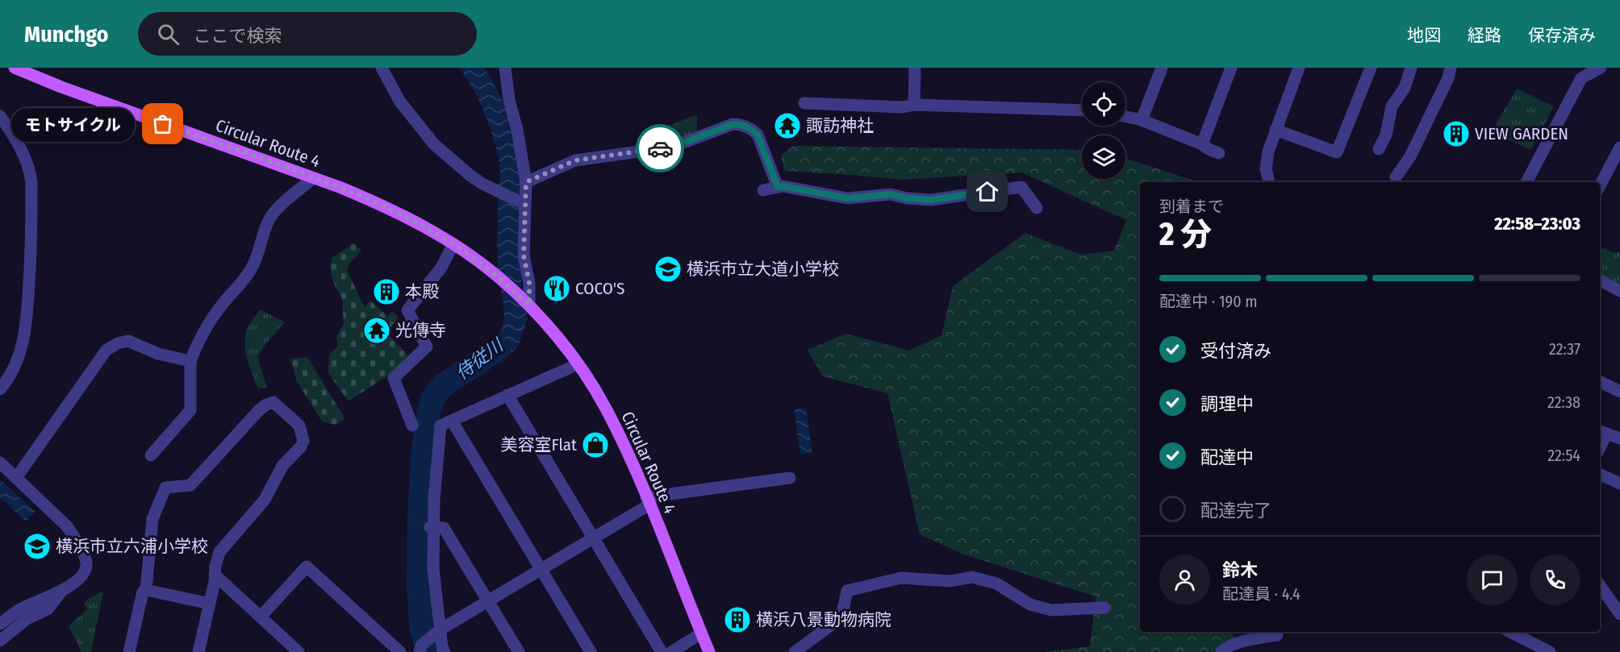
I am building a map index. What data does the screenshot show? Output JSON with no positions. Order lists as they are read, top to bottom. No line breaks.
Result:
{"streets":{"main road":["Circular Route 4"]},"water":["侍従川"],"places":{"other":["モトサイクル"],"temple":["諏訪神社","光傳寺"],"building":["VIEW GARDEN","本殿","横浜八景動物病院"],"school or university":["横浜市立大道小学校","横浜市立六浦小学校"],"restaurant":["COCO'S"],"shop":["美容室Flat"]},"page":{"header":"Munchgo","search":"ここで検索","nav":["地図","経路","保存済み"],"bubble":"モトサイクル","heading":["2 分","到着まで","22:58–23:03"],"panel":["鈴木","配達員 · 4.4"],"bar":"配達中 · 190 m","list":[["受付済み","22:37"],["調理中","22:38"],["配達中","22:54"],"配達完了"]}}
